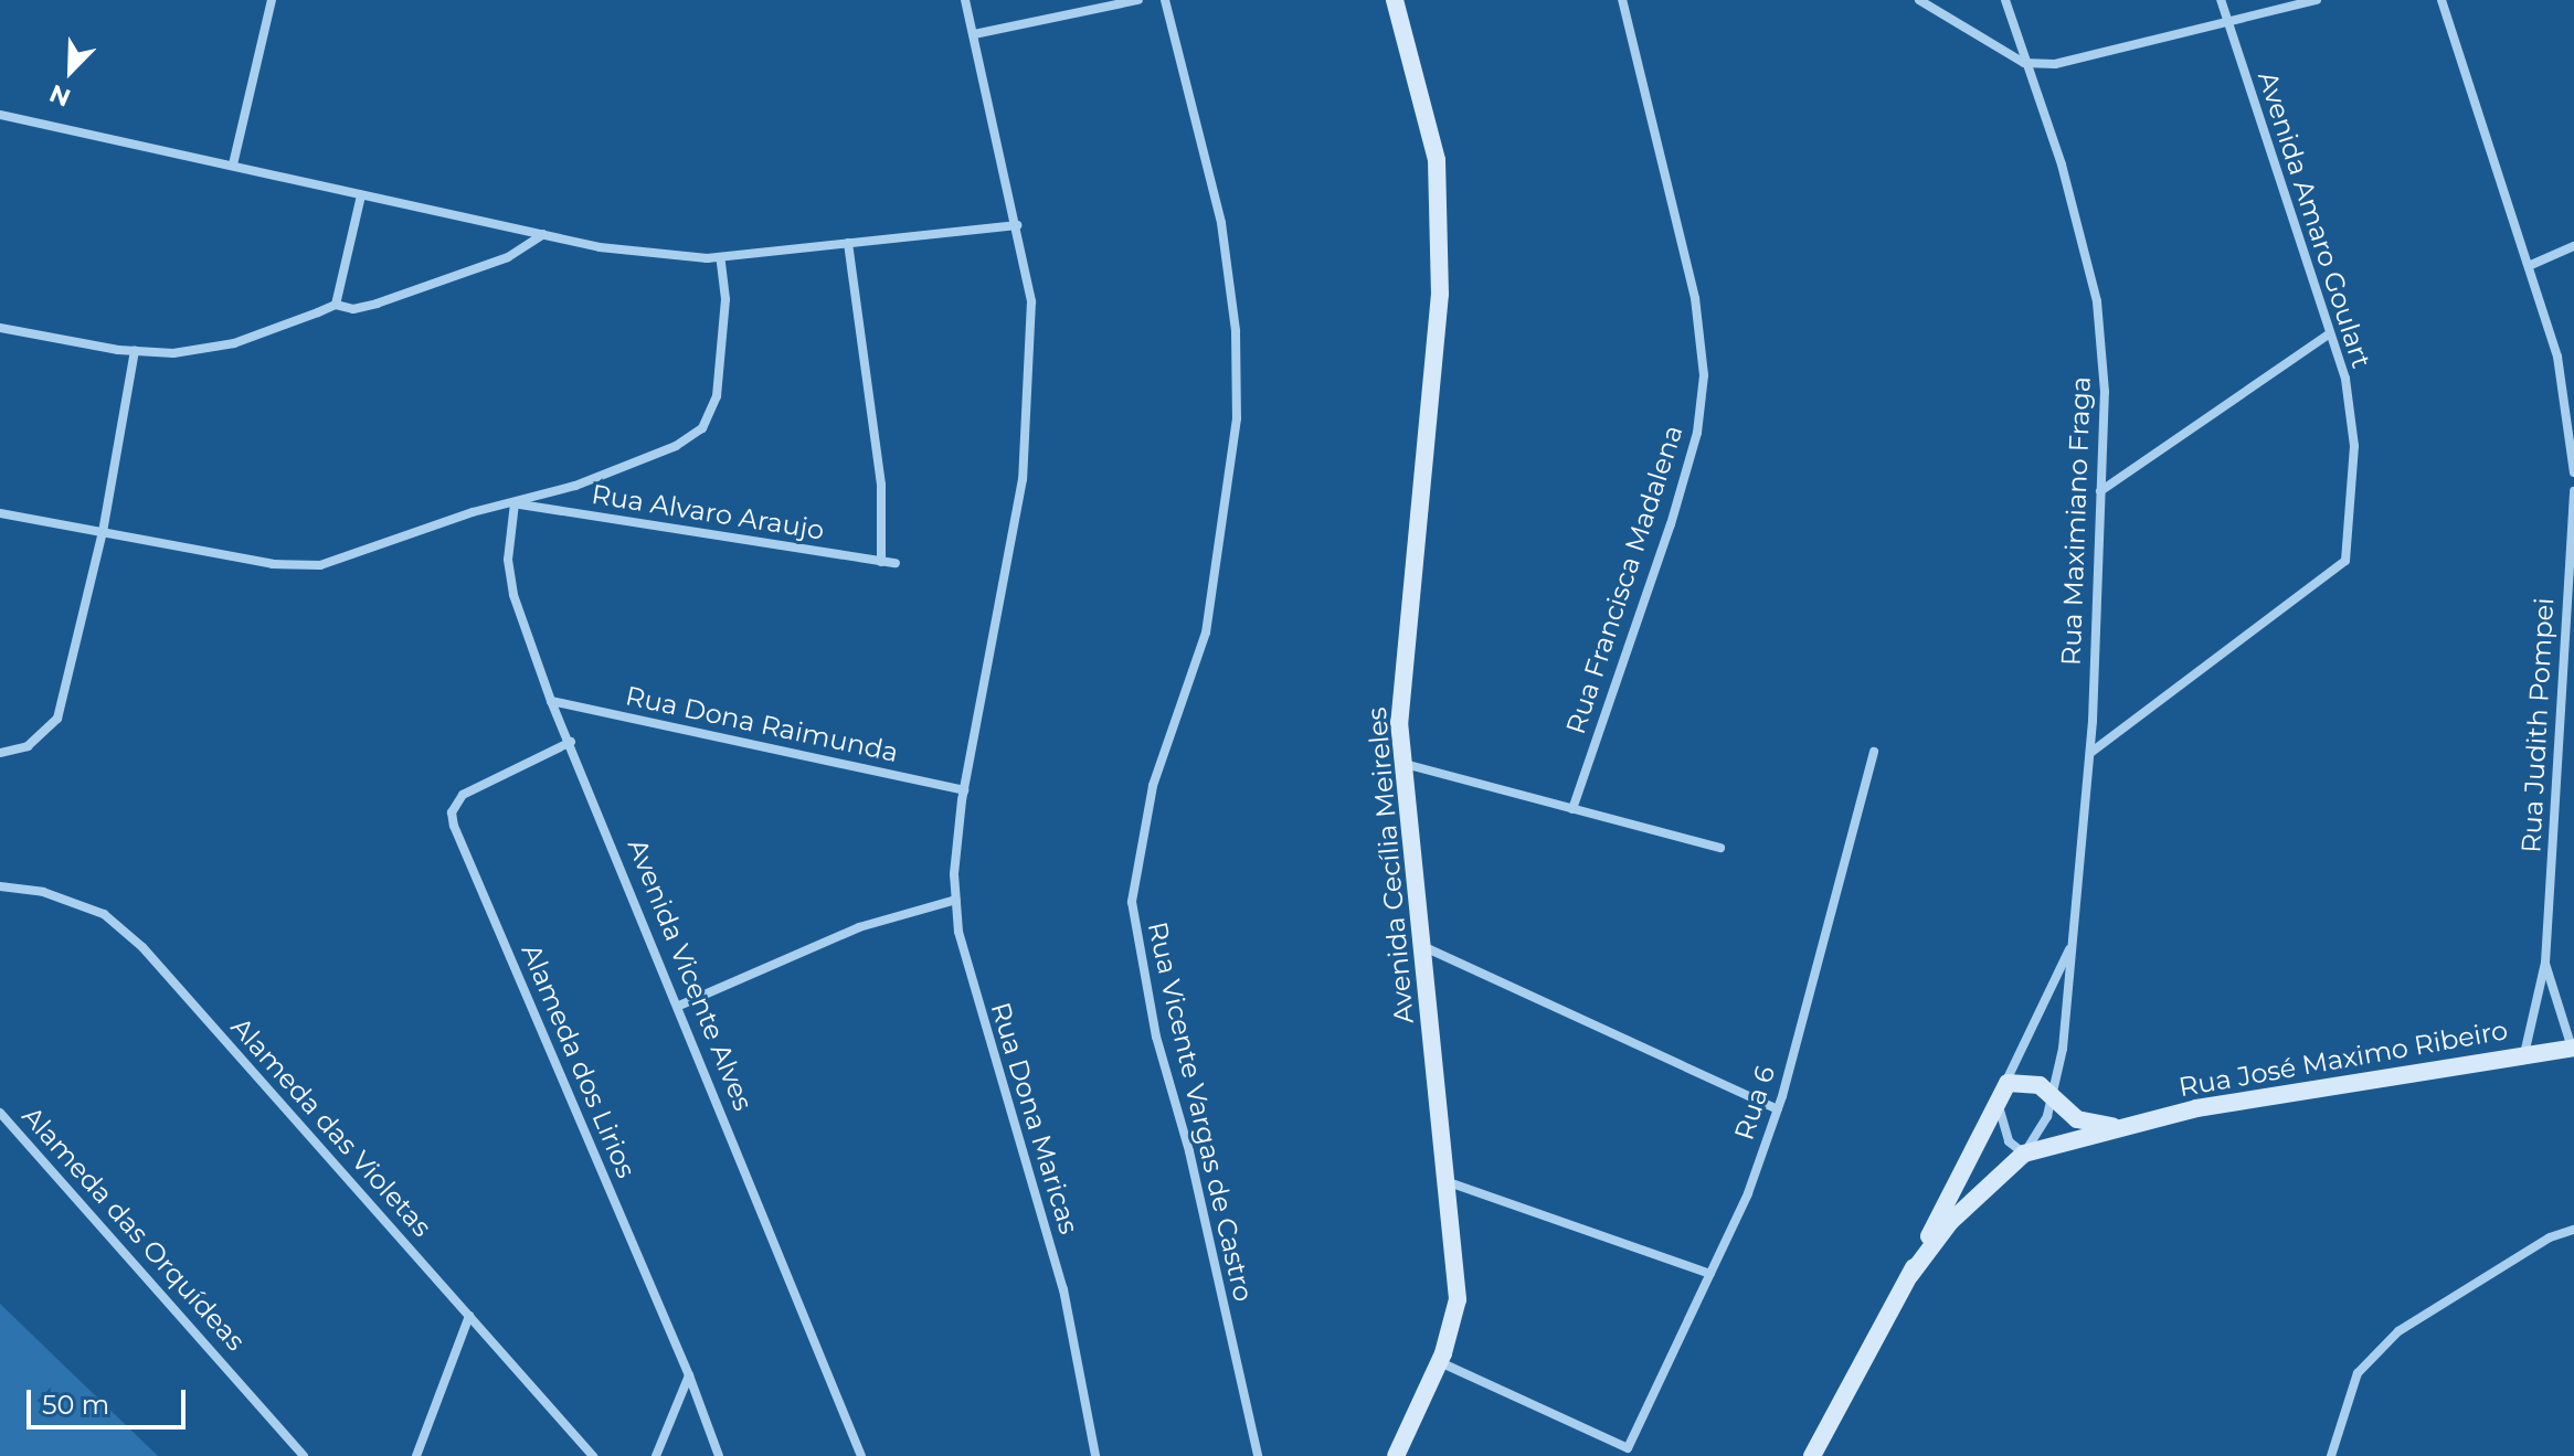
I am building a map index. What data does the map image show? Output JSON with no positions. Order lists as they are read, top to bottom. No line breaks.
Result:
{"streets":{"street":["Avenida Amaro Goulart","Rua Alvaro Araujo","Rua Maximiano Fraga","Rua Francisca Madalena","Rua Dona Raimunda","Rua Judith Pompei","Avenida Cecília Meireles","Avenida Vicente Alves","Rua José Maximo Ribeiro","Alameda dos Lirios","Rua 6","Rua Vicente Vargas de Castro","Rua Dona Maricas","Alameda das Violetas","Alameda das Orquídeas"]},"crossings":[["Avenida Amaro Goulart","Rua Maximiano Fraga"],["Rua Alvaro Araujo","Avenida Vicente Alves"],["Rua Maximiano Fraga","Rua José Maximo Ribeiro"],["Rua Dona Raimunda","Avenida Vicente Alves"],["Rua Dona Raimunda","Rua Dona Maricas"],["Rua Judith Pompei","Rua José Maximo Ribeiro"],["Avenida Cecília Meireles","Rua 6"],["Avenida Vicente Alves","Alameda dos Lirios"]],"scale_bar":"50 m","north":"bottom left"}
